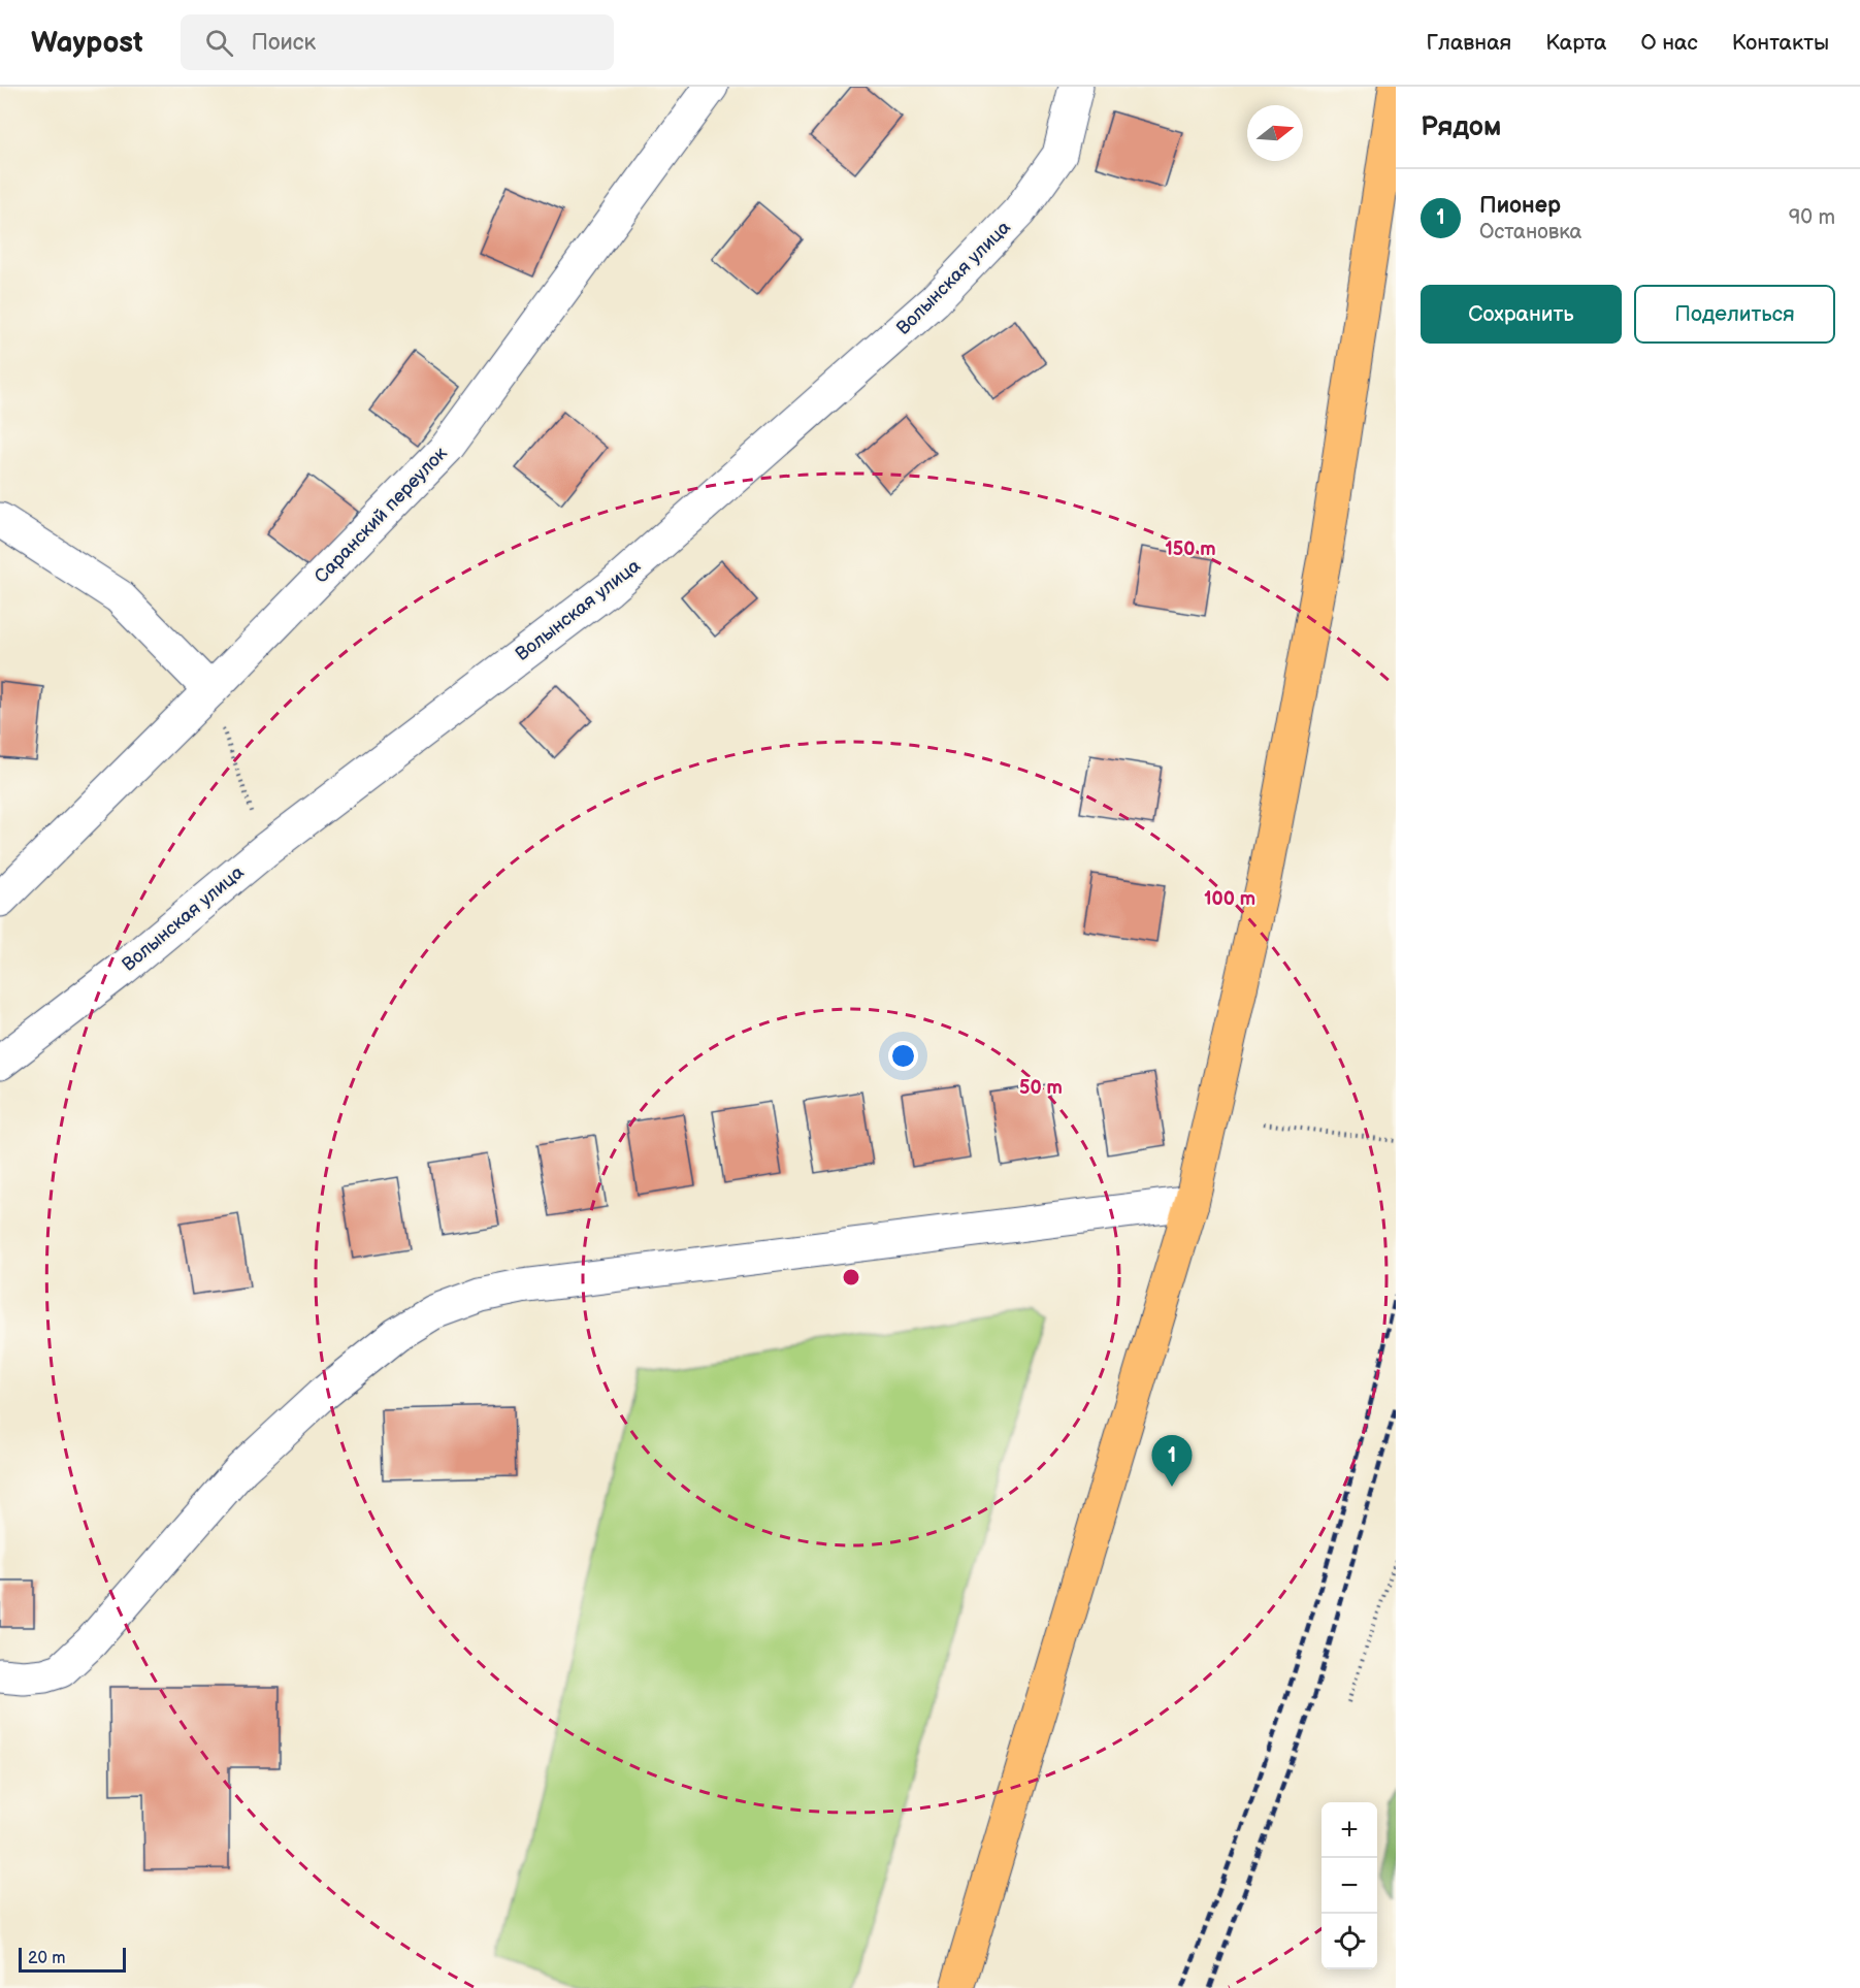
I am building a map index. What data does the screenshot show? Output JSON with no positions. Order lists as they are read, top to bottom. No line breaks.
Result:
{"streets":{"street":["Волынская улица","Саранский переулок"]},"scale_bar":"20 m","north":"right","page":{"header":"Waypost","search":"Поиск","nav":["Главная","Карта","О нас","Контакты"],"heading":"Рядом","list":[{"mark":"1","name":"Пионер","note":"Остановка","value":"90 m"}],"buttons":["Сохранить","Поделиться"],"pins":"1","map_buttons":["+","−"],"scale":"20 m"},"rings":["150 m","100 m","50 m"]}
